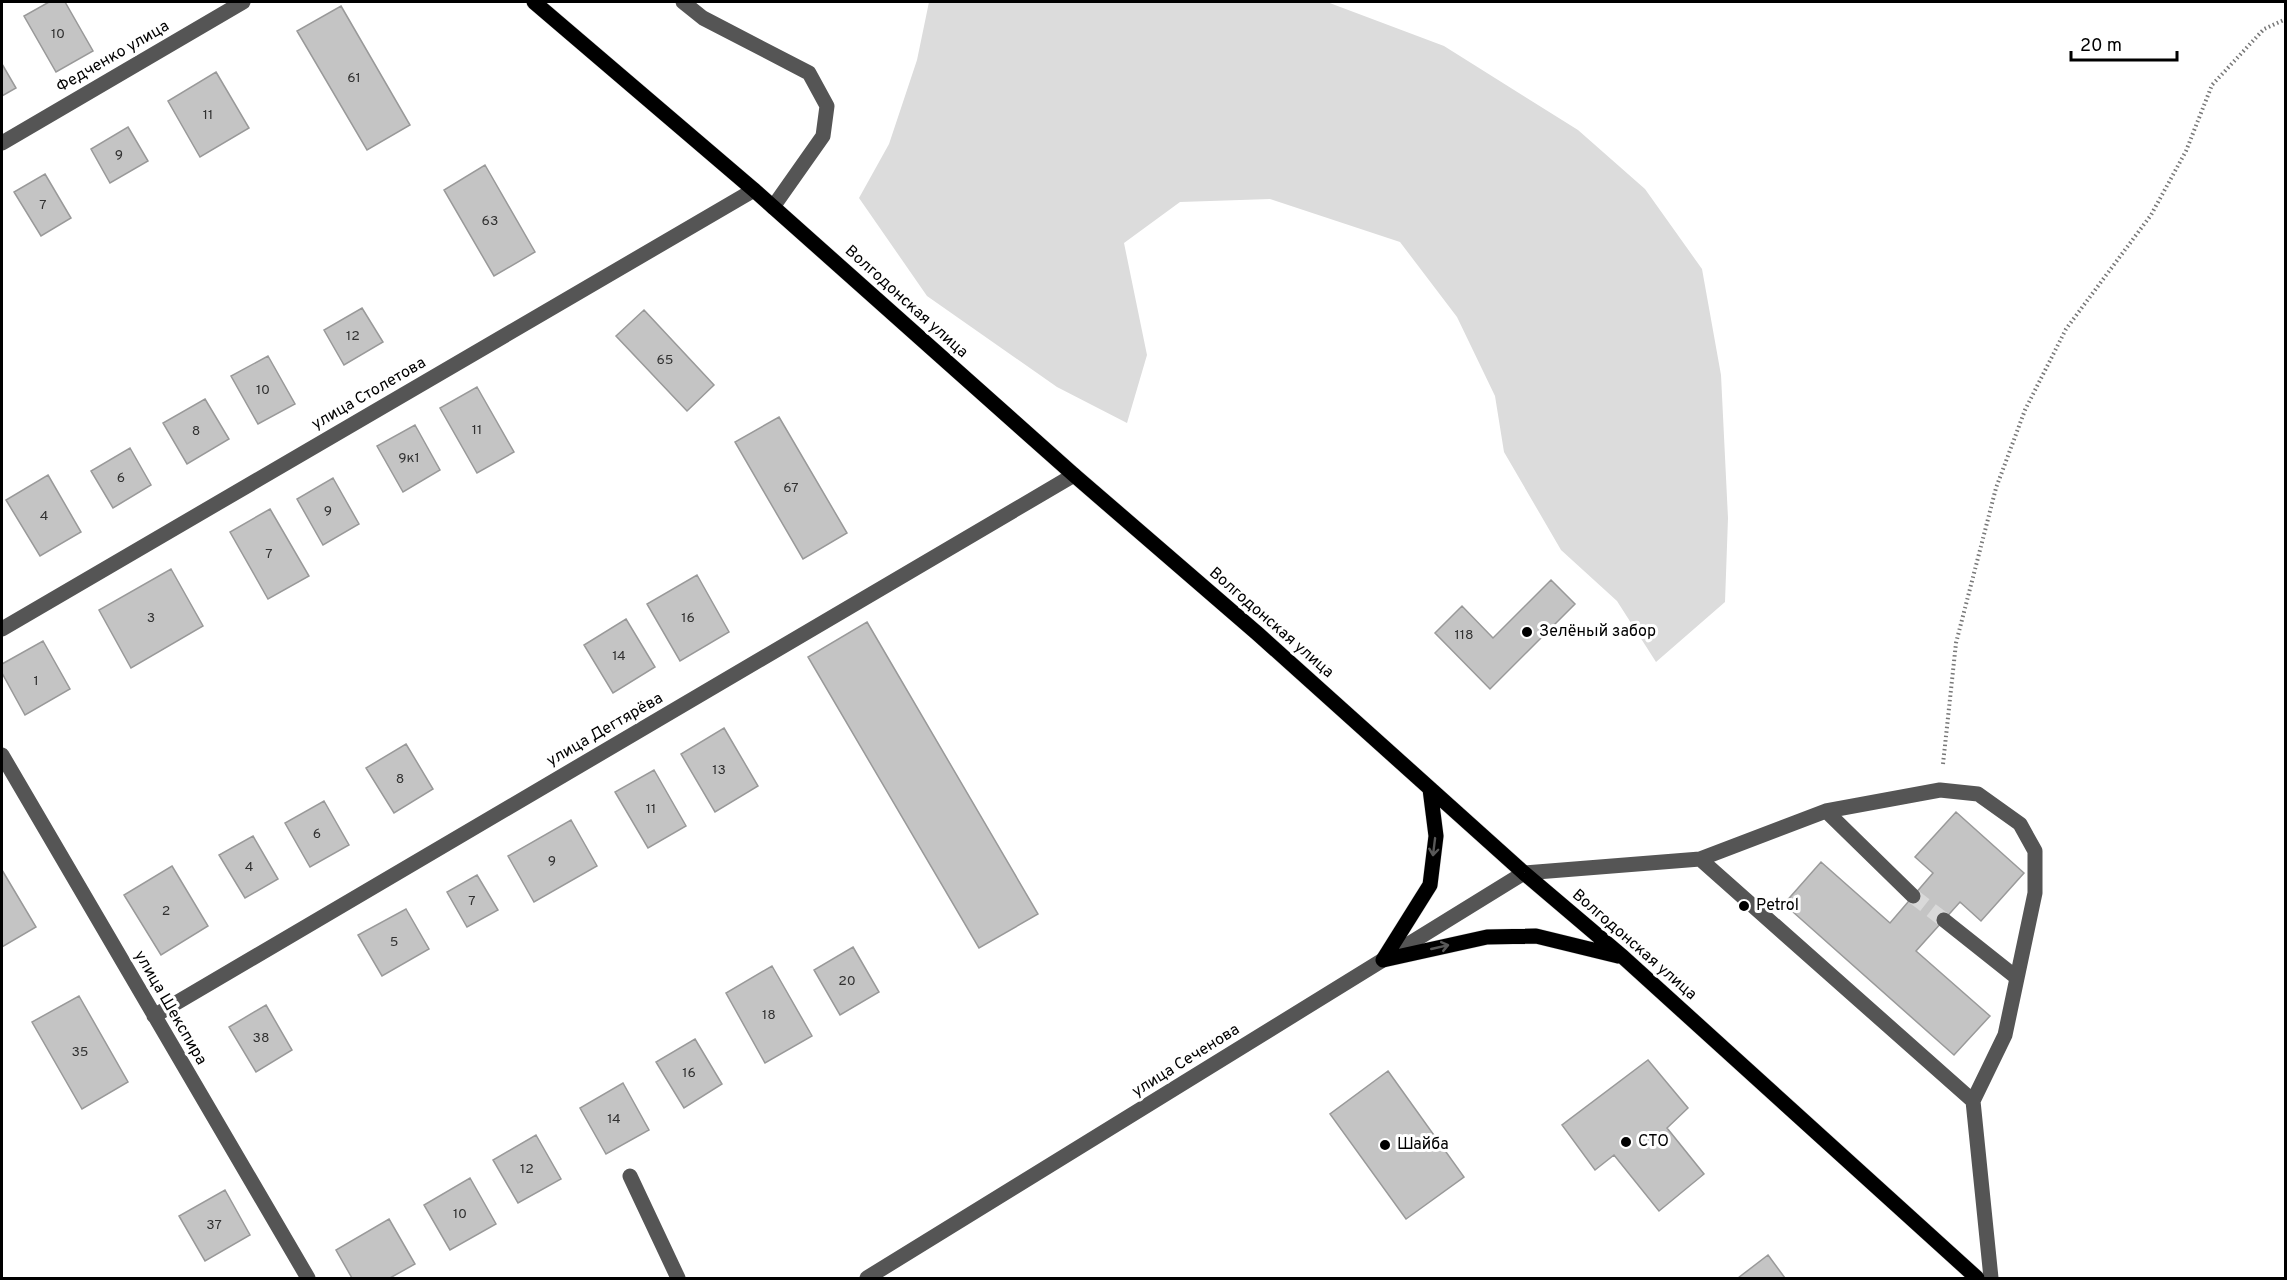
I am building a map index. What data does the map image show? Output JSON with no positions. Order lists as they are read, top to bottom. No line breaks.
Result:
{"streets":{"main road":["Волгодонская улица"],"street":["Федченко улица","улица Столетова","улица Дегтярёва","улица Шекспира","улица Сеченова"]},"crossings":[["Волгодонская улица","улица Столетова"],["Волгодонская улица","улица Дегтярёва"],["Волгодонская улица","улица Сеченова"],["улица Дегтярёва","улица Шекспира"]],"places":["Зелёный забор","Petrol","СТО","Шайба"],"house_numbers":["10","61","11","9","7","63","12","65","10","11","8","9к1","6","67","9","4","7","3","16","118","14","1","13","8","11","6","9","4","7","2","5","20","18","38","35","16","14","12","10","37"],"scale_bar":"20 m"}
